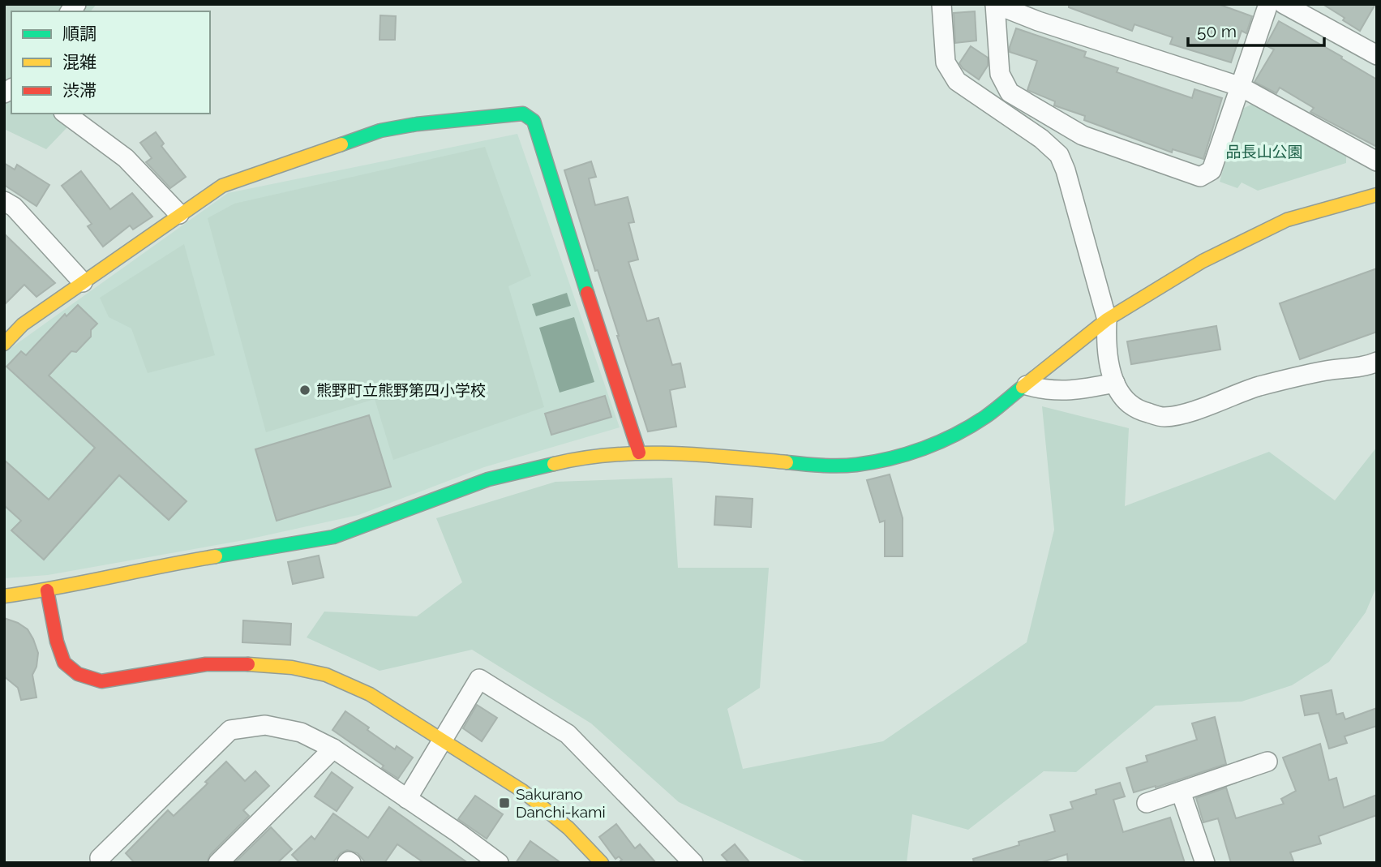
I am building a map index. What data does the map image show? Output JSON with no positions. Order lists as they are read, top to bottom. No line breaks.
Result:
{"parks":["品長山公園"],"places":{"other":["熊野町立熊野第四小学校"],"transit":["Sakurano Danchi-kami"]},"legend":["順調","混雑","渋滞"],"scale_bar":"50 m"}
